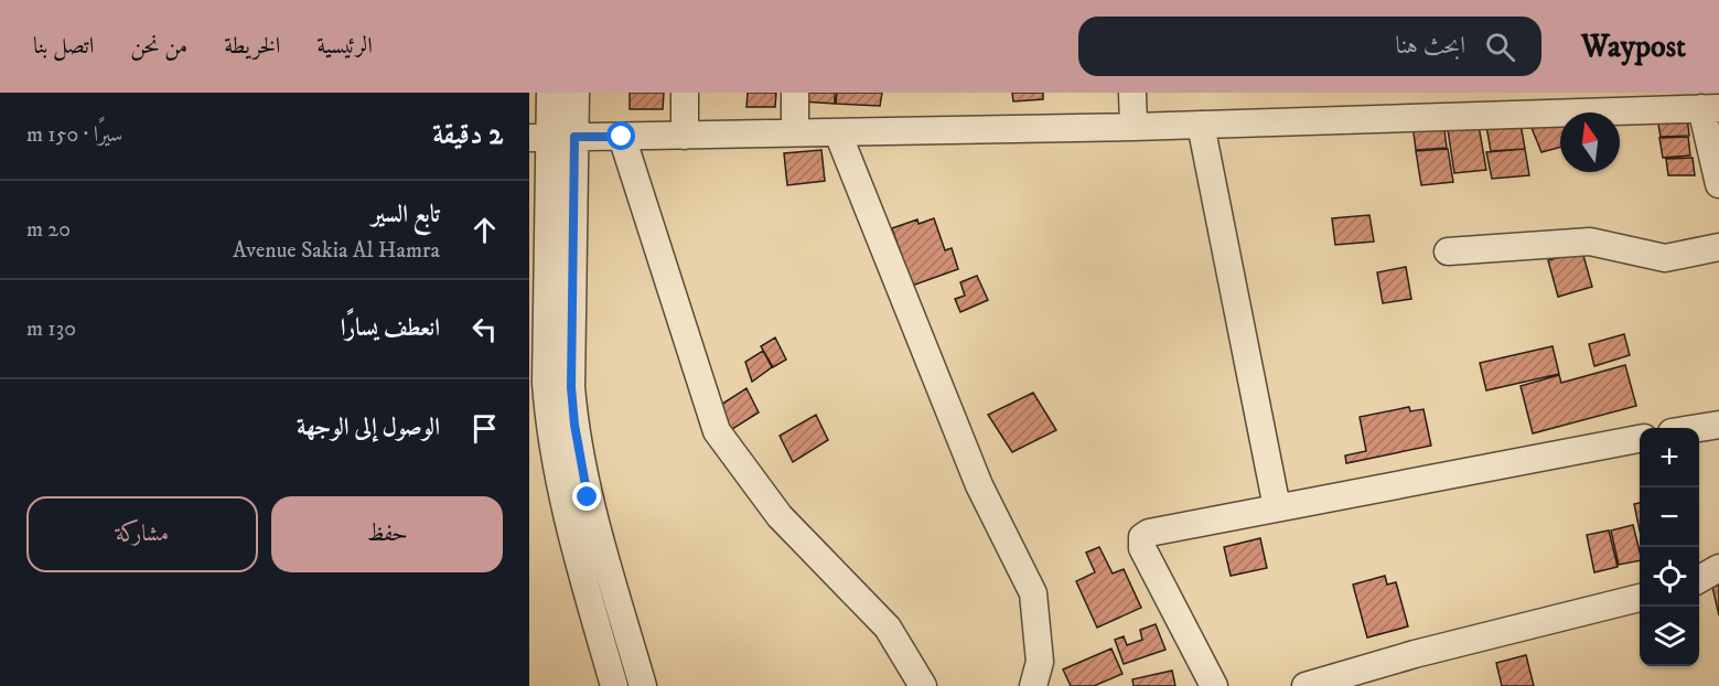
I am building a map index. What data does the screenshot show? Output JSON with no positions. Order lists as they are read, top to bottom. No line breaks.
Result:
{"north":"top","page":{"header":"Waypost","search":"ابحث هنا","nav":["الرئيسية","الخريطة","من نحن","اتصل بنا"],"heading":["2 دقيقة","سيرًا · 150 m"],"list":[["تابع السير","Avenue Sakia Al Hamra","20 m"],["انعطف يسارًا","130 m"],"الوصول إلى الوجهة"],"map_buttons":["+","−"],"buttons":["حفظ","مشاركة"]}}
